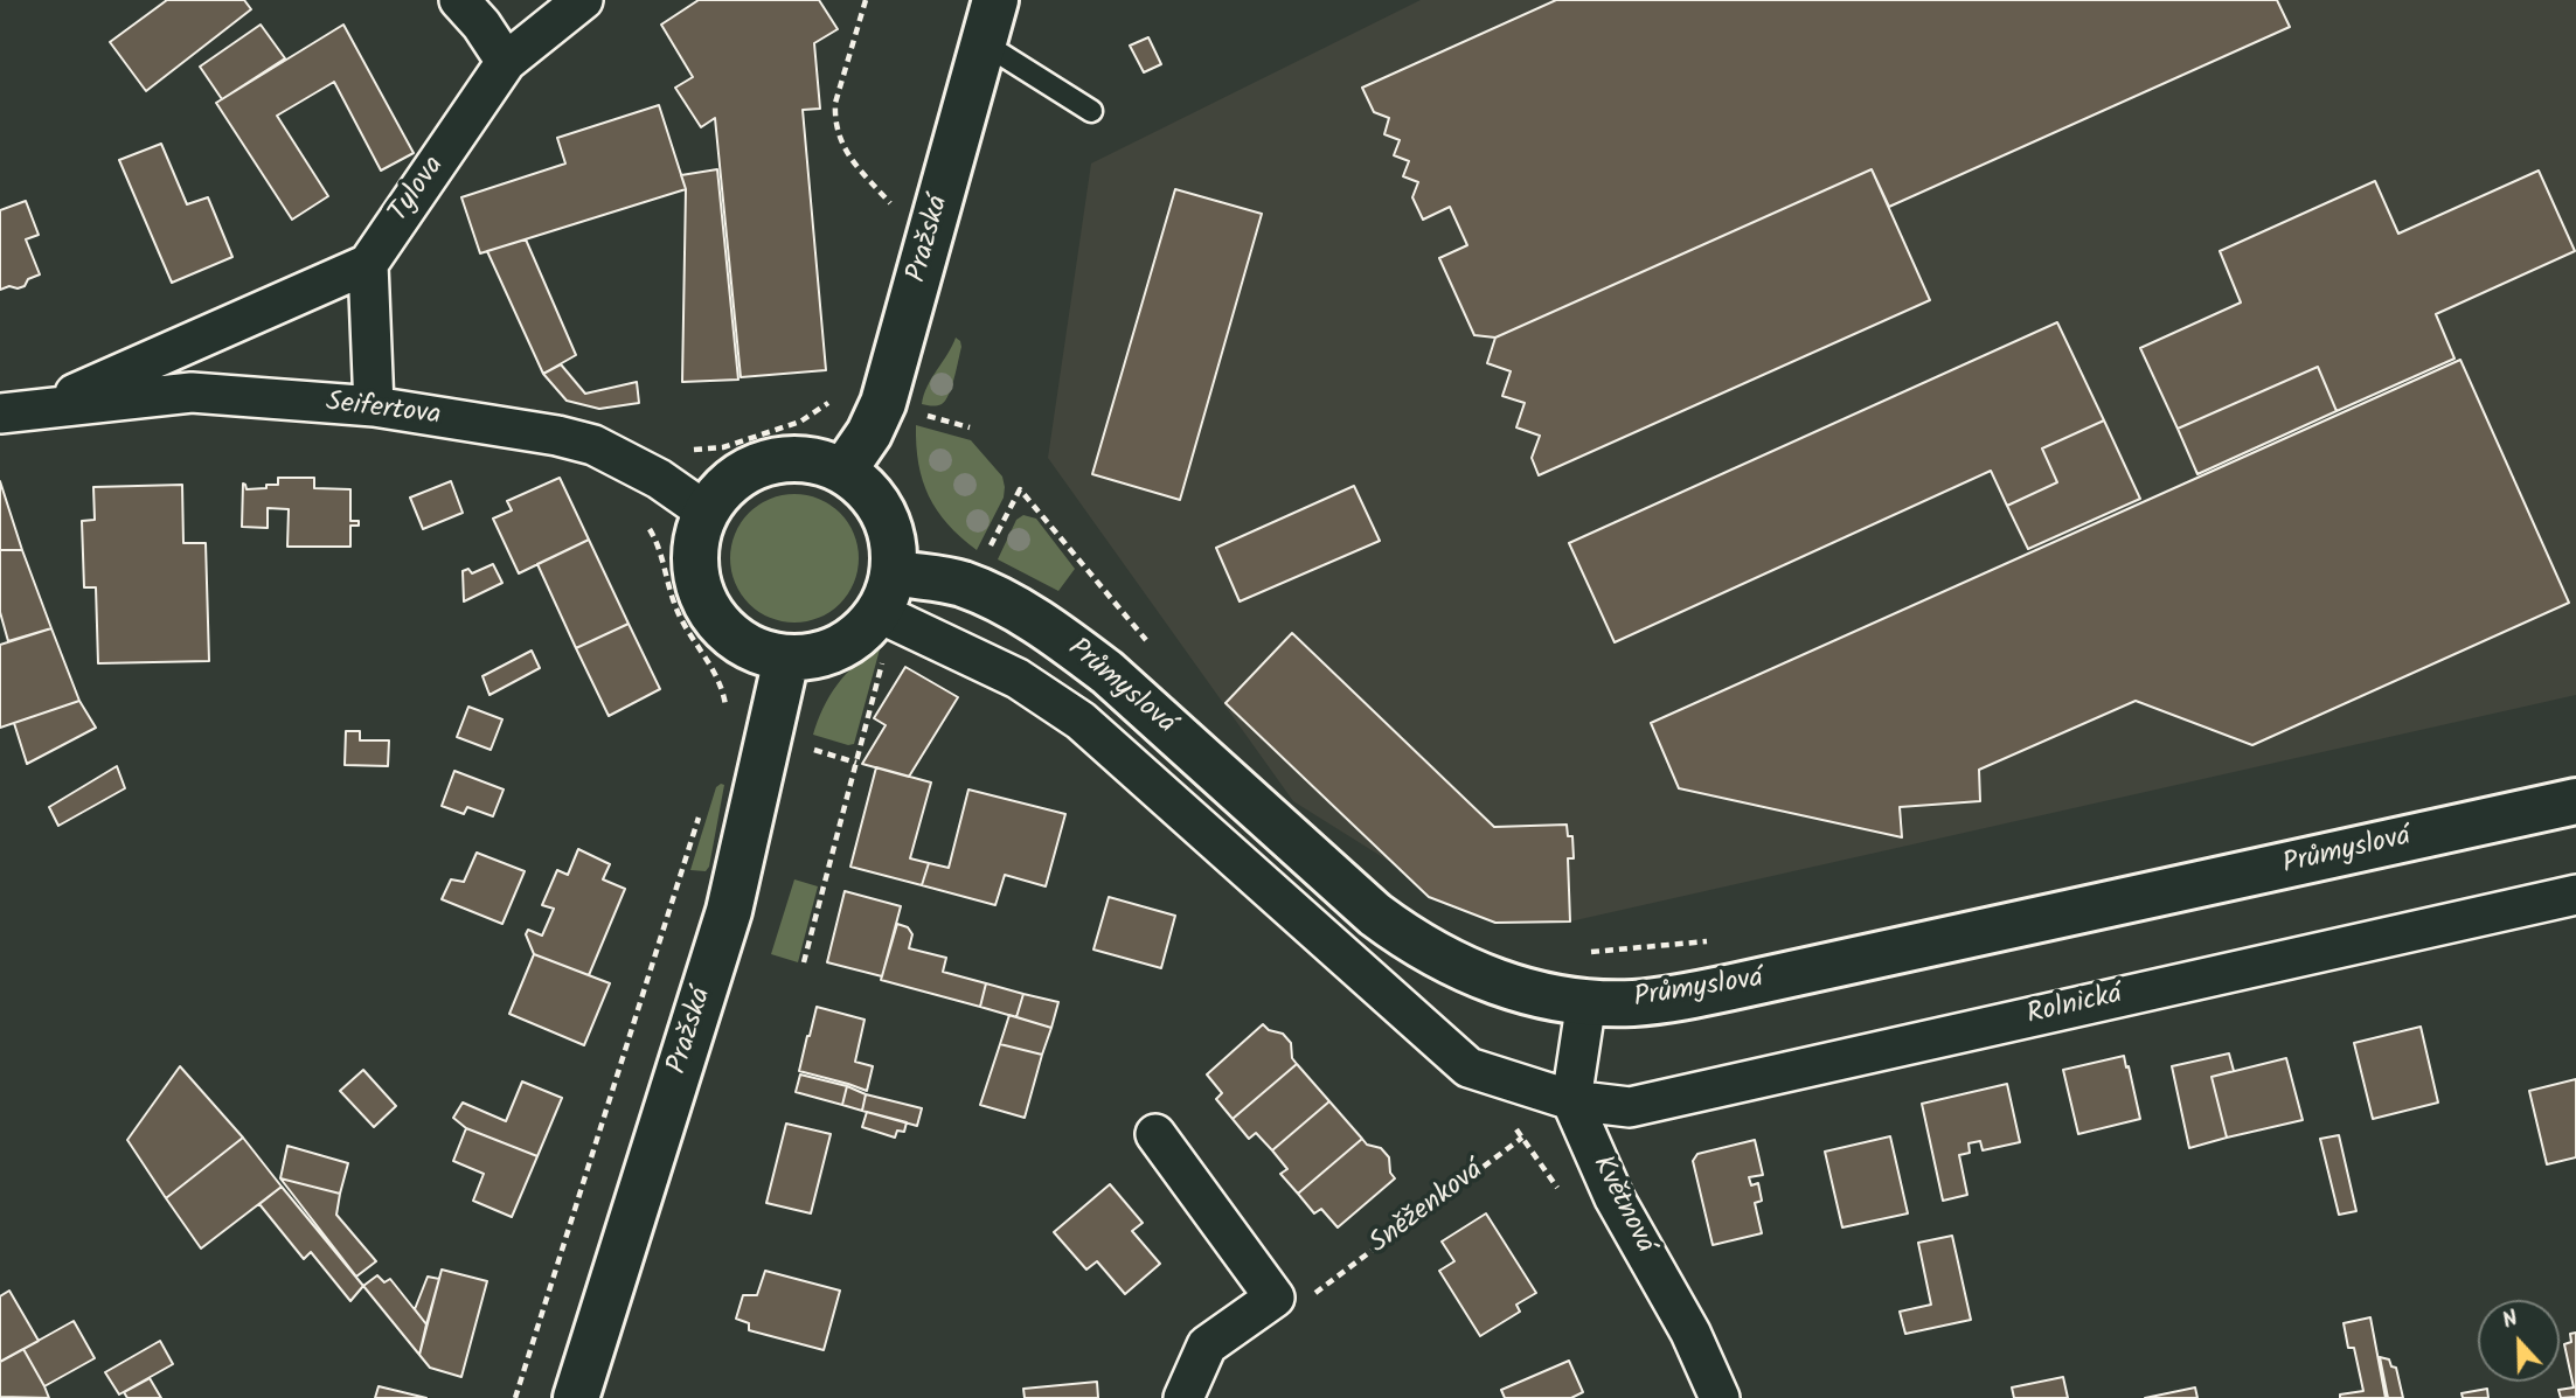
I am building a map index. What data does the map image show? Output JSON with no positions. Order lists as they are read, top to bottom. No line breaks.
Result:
{"streets":{"main road":["Pražská","Průmyslová"],"street":["Tylova","Seifertova","Rolnická","Květnová"],"path":["Sněženková"]},"crossings":[["Tylova","Seifertova"],["Pražská","Seifertova"],["Pražská","Průmyslová"],["Pražská","Rolnická"],["Seifertova","Průmyslová"],["Seifertova","Rolnická"],["Průmyslová","Rolnická"],["Rolnická","Květnová"],["Rolnická","Sněženková"],["Květnová","Sněženková"]],"north":"top"}
